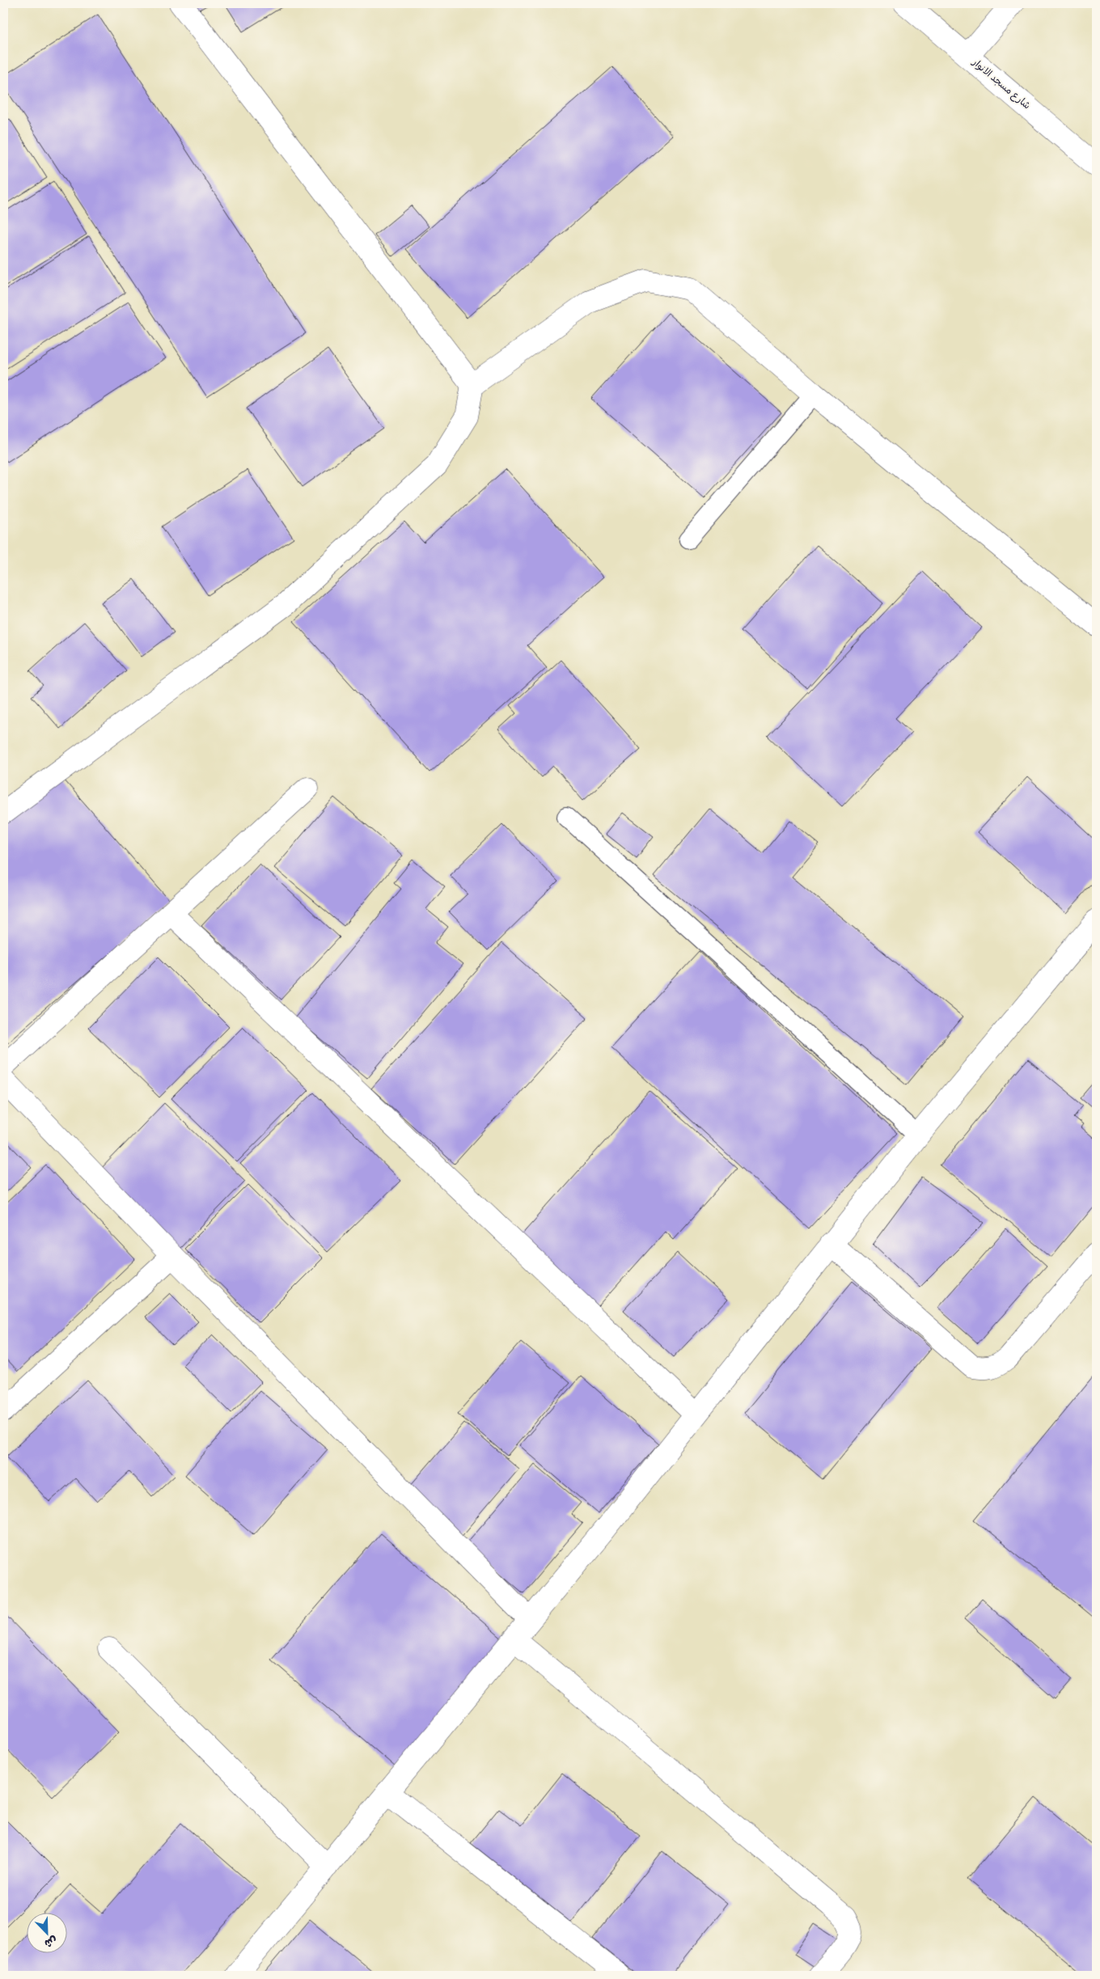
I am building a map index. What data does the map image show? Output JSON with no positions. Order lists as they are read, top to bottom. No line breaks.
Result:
{"streets":{"street":["شارع مسجد الانوار"]},"north":"bottom right"}
